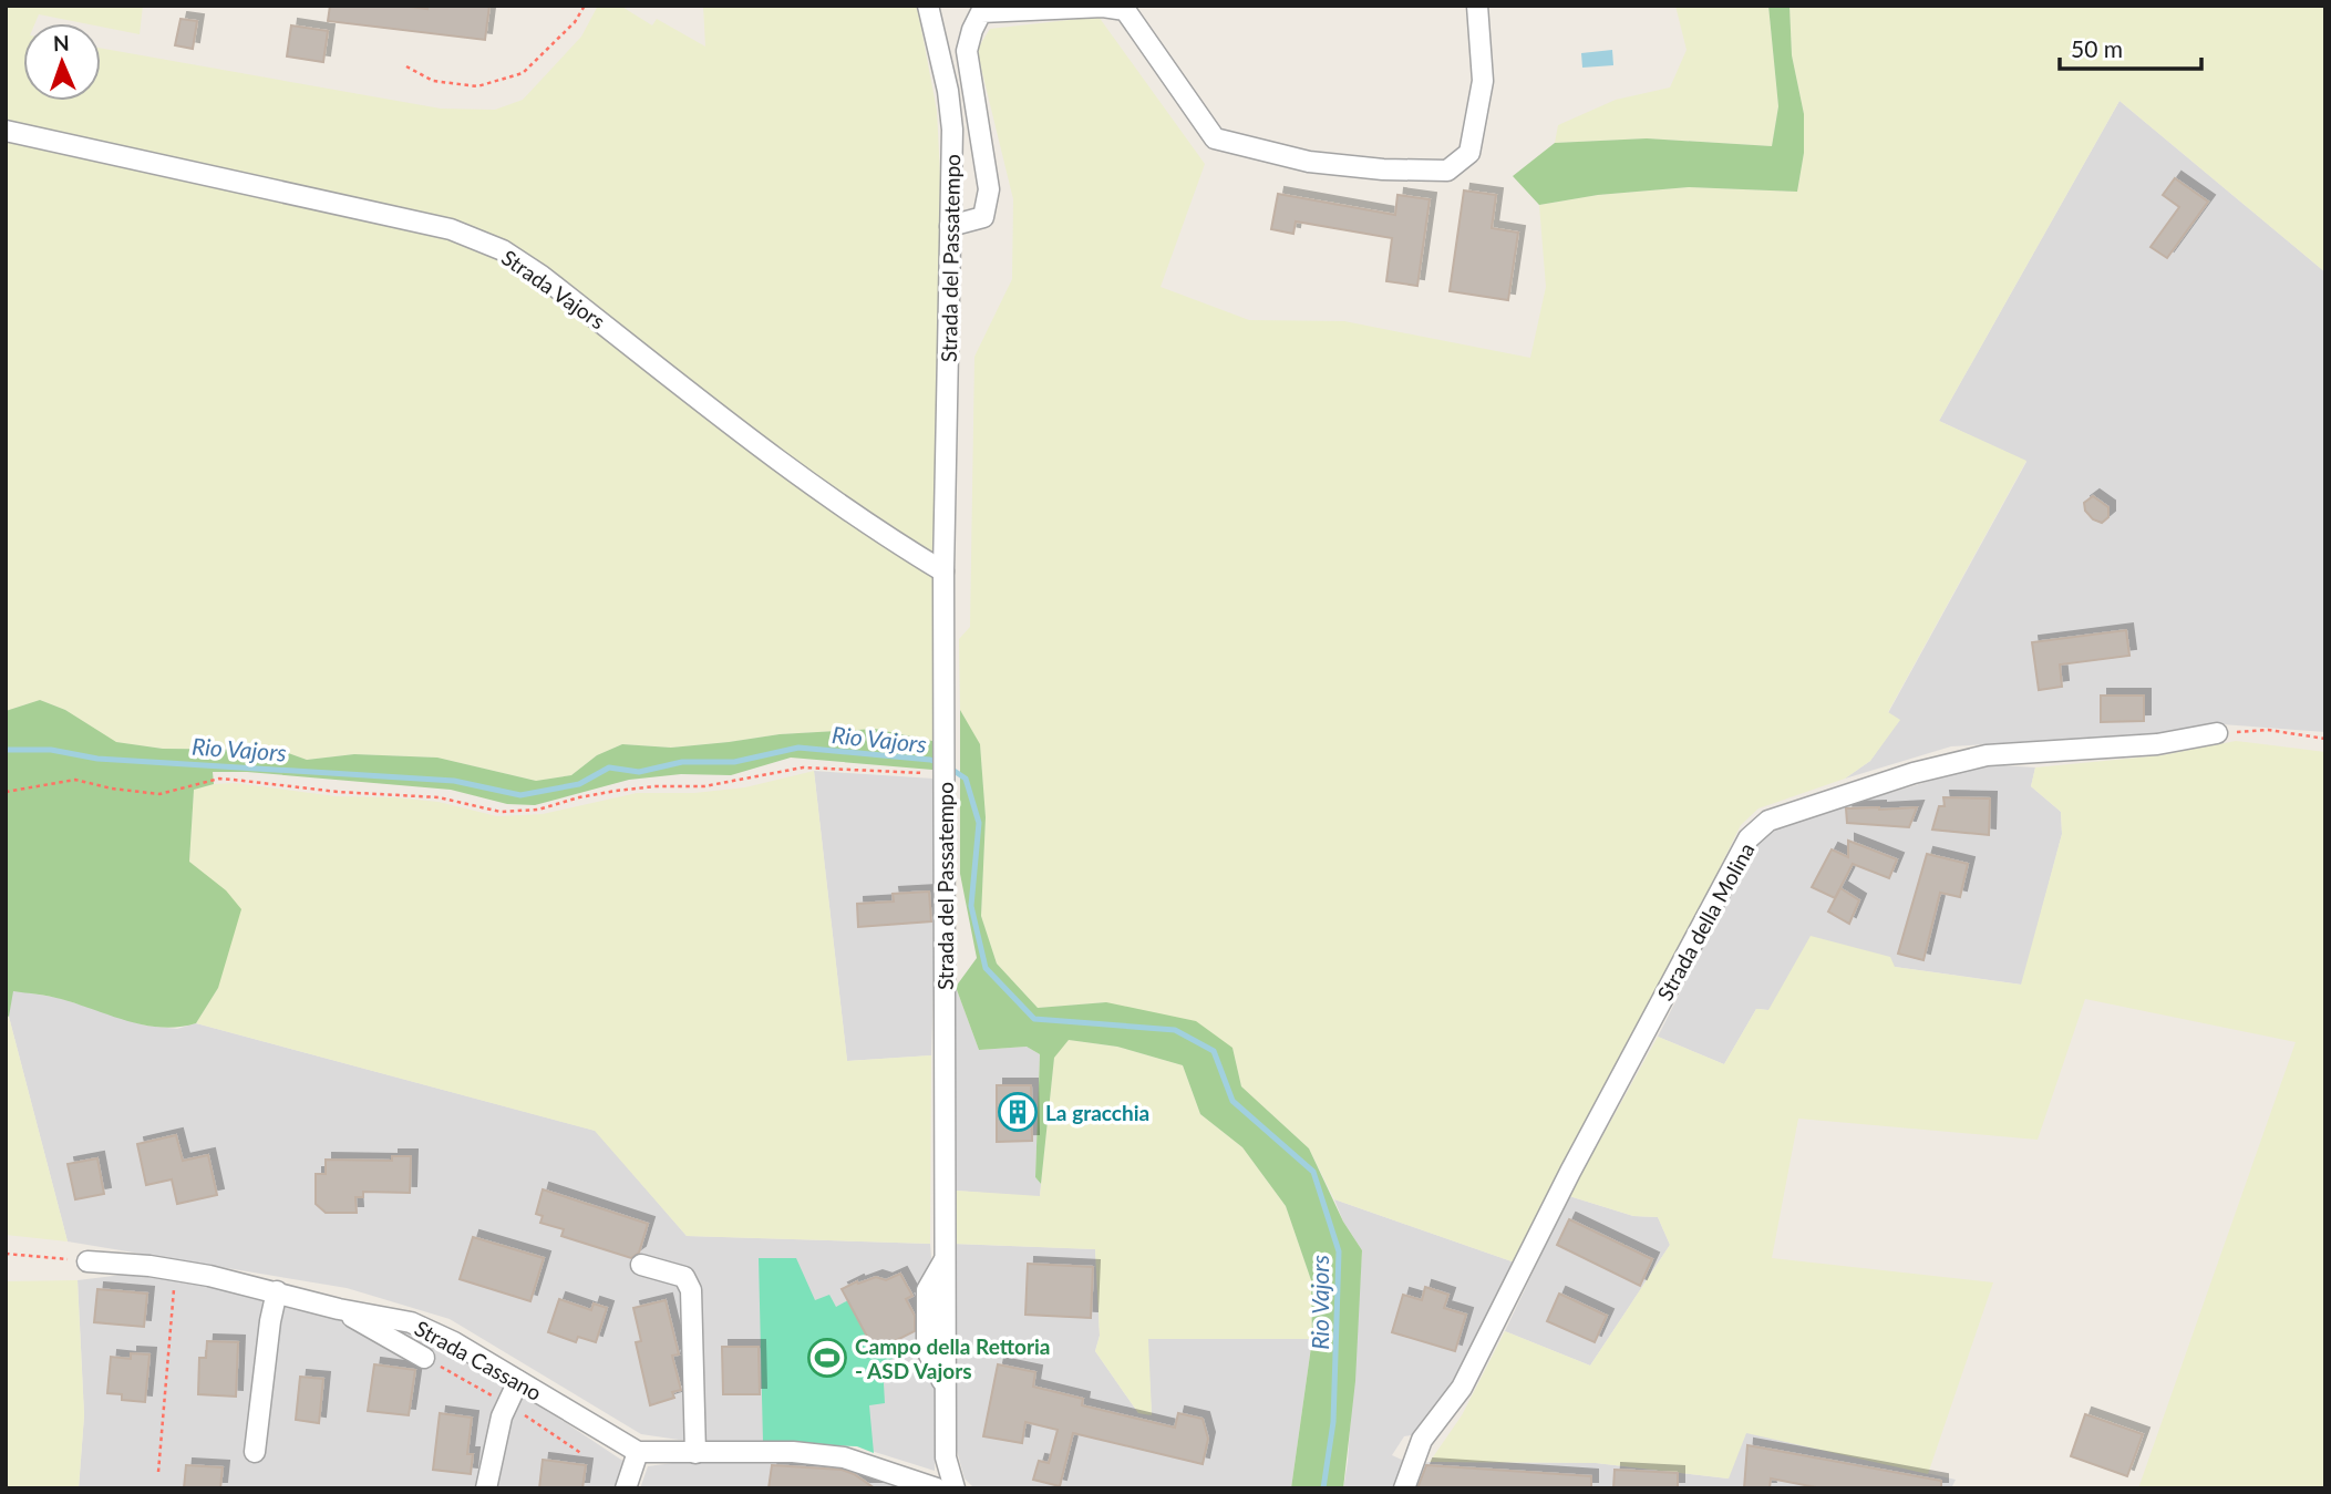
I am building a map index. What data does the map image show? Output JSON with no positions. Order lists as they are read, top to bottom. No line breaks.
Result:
{"streets":{"street":["Strada del Passatempo","Strada Vajors","Strada della Molina","Strada Cassano"]},"crossings":[["Strada del Passatempo","Strada Vajors"]],"water":["Rio Vajors"],"places":{"building":["La gracchia"],"sports":["Campo della Rettoria - ASD Vajors"]},"scale_bar":"50 m","north":"top"}
